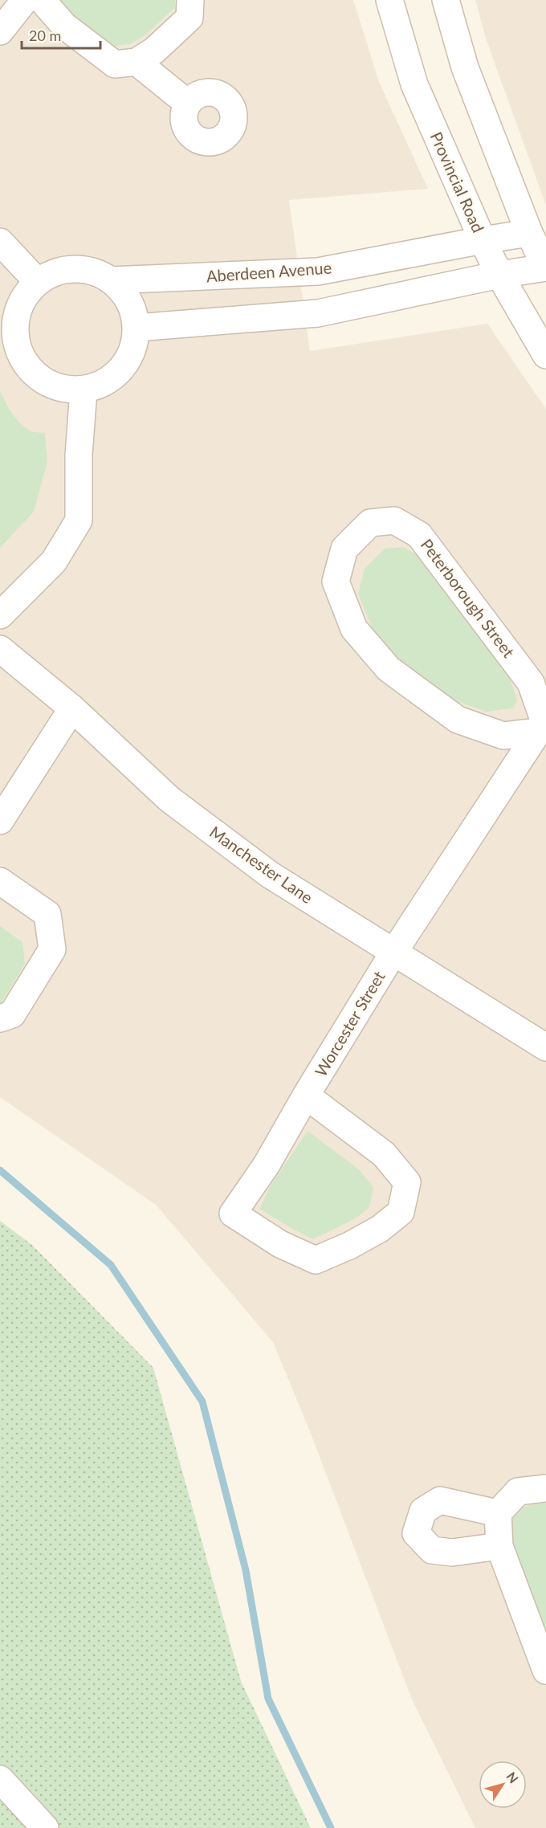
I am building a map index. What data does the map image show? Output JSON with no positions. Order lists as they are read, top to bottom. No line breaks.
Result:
{"streets":{"street":["Provincial Road","Aberdeen Avenue","Peterborough Street","Manchester Lane","Worcester Street"]},"crossings":[["Provincial Road","Aberdeen Avenue"],["Peterborough Street","Manchester Lane"],["Peterborough Street","Worcester Street"],["Manchester Lane","Worcester Street"]],"scale_bar":"20 m","north":"top right"}
